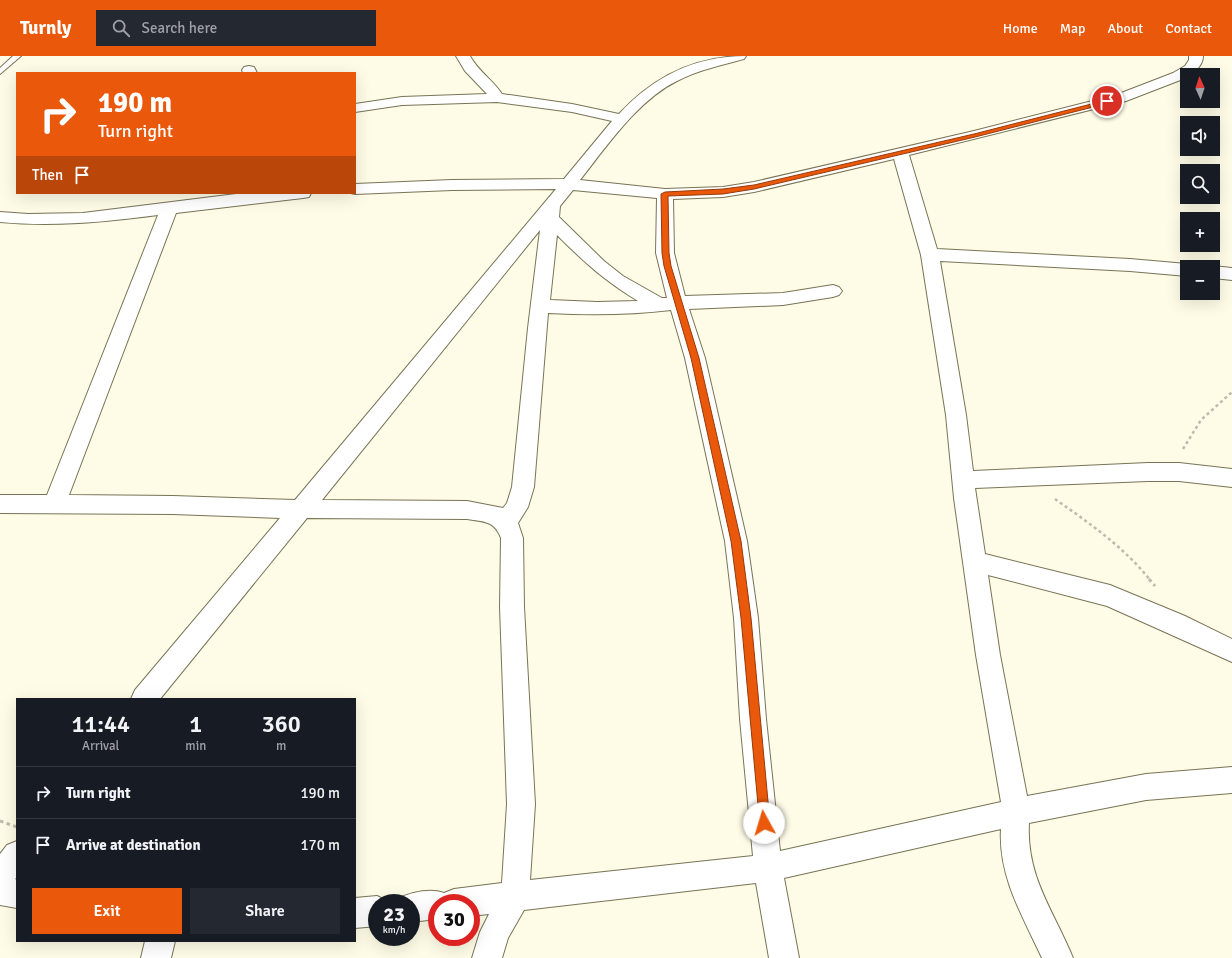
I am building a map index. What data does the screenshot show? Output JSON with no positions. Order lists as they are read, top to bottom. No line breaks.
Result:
{"north":"top","page":{"header":"Turnly","search":"Search here","nav":["Home","Map","About","Contact"],"map_buttons":["+","−"],"turn":["190 m","Turn right"],"then":"Then","eta":["11:44","Arrival","1","min","360","m"],"list":[{"name":"Turn right","value":"190 m"},{"name":"Arrive at destination","value":"170 m"}],"buttons":["Exit","Share"],"speed":"23 km/h","limit":"30"}}
